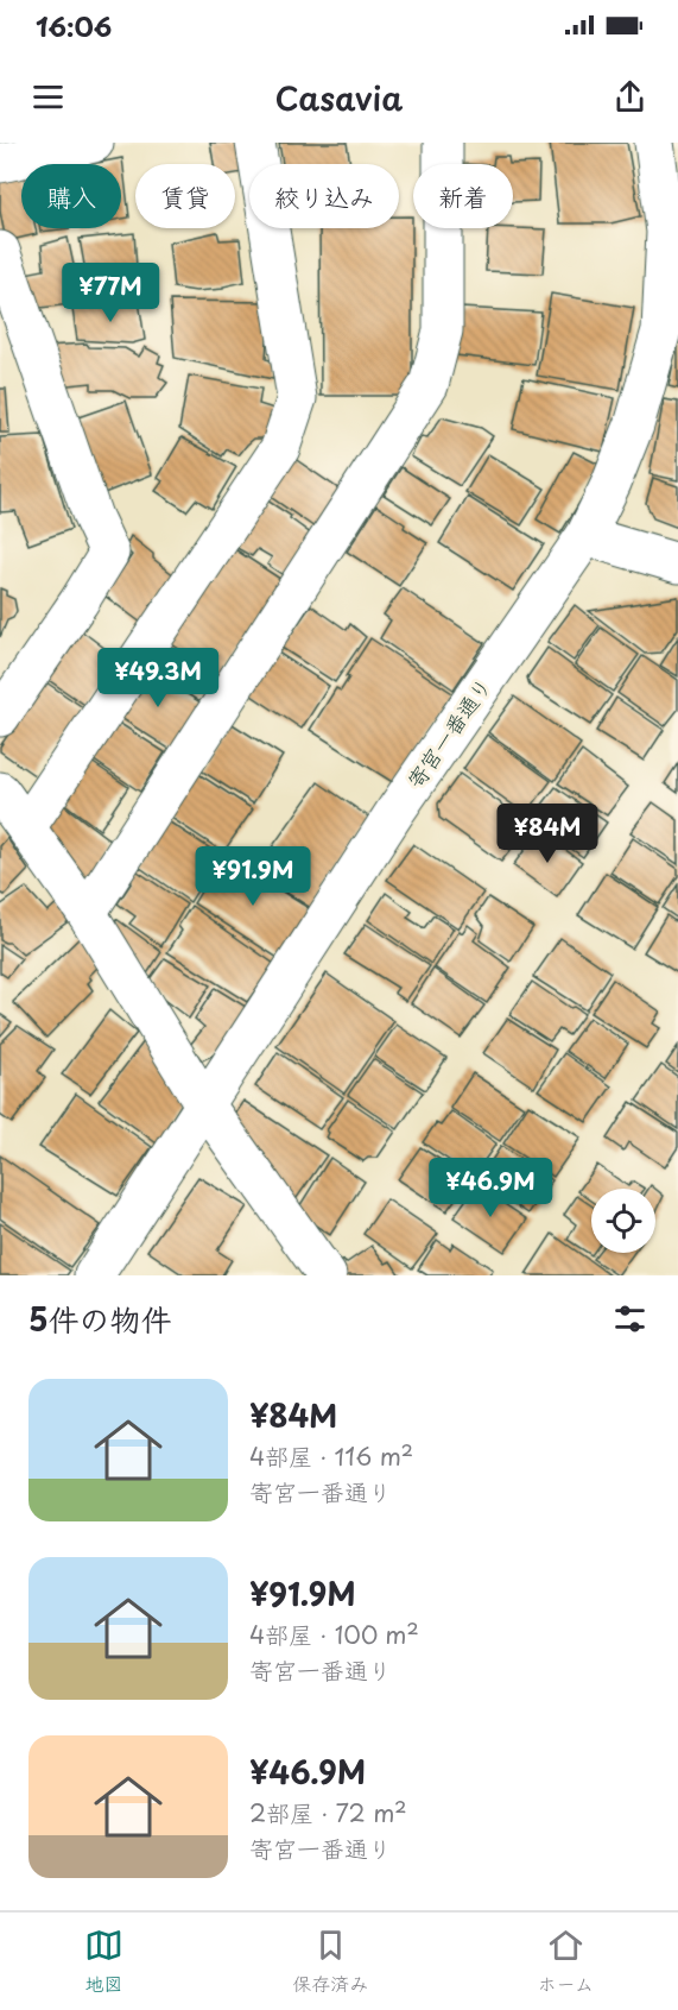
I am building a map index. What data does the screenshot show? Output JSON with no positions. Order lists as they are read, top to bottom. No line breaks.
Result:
{"streets":{"street":["寄宮一番通り"]},"page":{"status":"16:06","header":"Casavia","chip":["購入","賃貸","絞り込み","新着"],"price":["¥77M","¥49.3M","¥84M","¥91.9M","¥46.9M"],"heading":"5件の物件","list":[{"name":"¥84M","note":"4部屋 · 116 m² · 寄宮一番通り"},{"name":"¥91.9M","note":"4部屋 · 100 m² · 寄宮一番通り"},{"name":"¥46.9M","note":"2部屋 · 72 m² · 寄宮一番通り"}],"tabs":["地図","保存済み","ホーム"]}}
